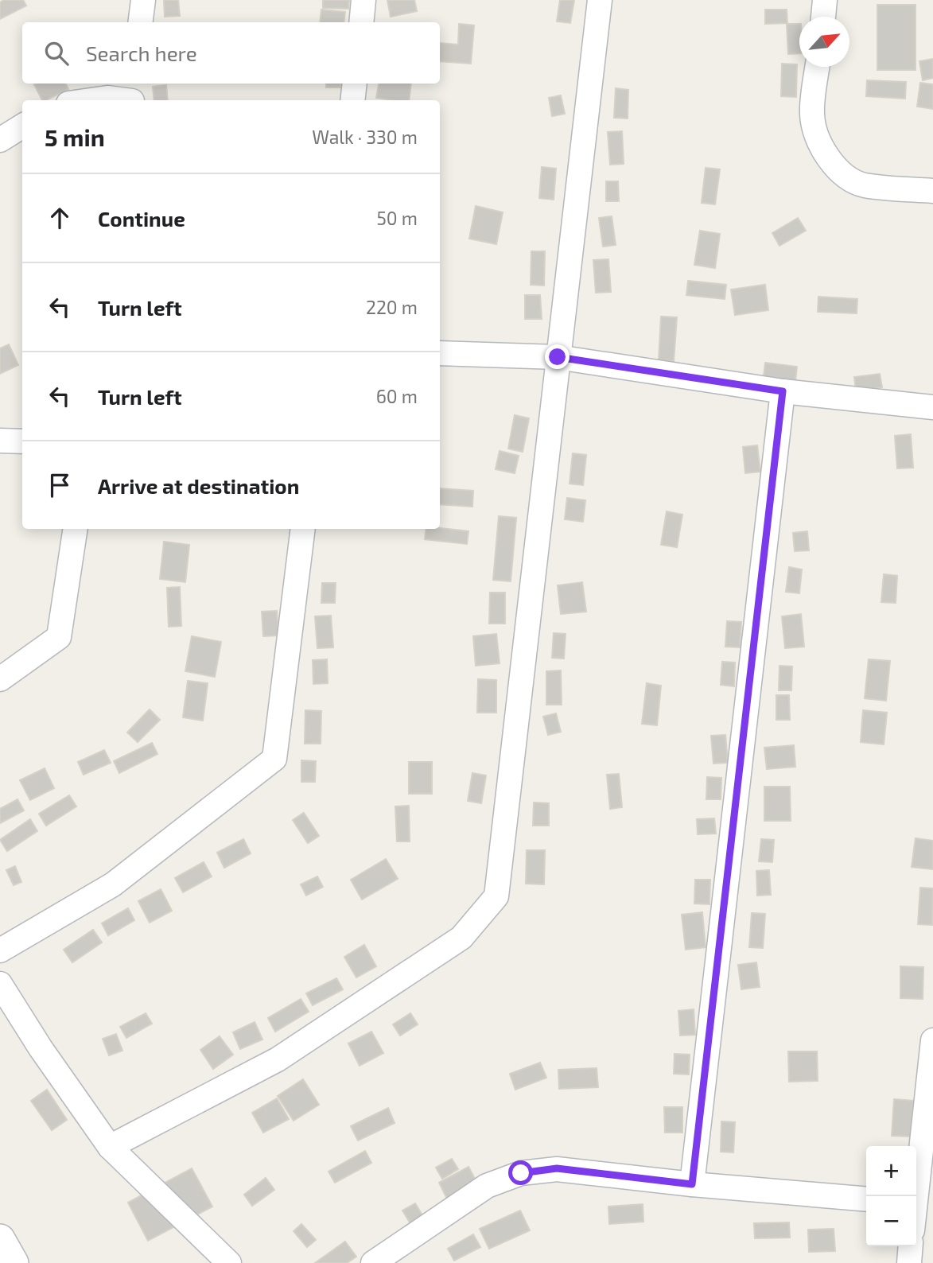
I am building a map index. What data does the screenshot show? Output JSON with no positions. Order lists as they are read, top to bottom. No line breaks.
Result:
{"north":"top right","page":{"search":"Search here","heading":["5 min","Walk · 330 m"],"list":[["Continue","50 m"],["Turn left","220 m"],["Turn left","60 m"],"Arrive at destination"],"map_buttons":["+","−"]}}
